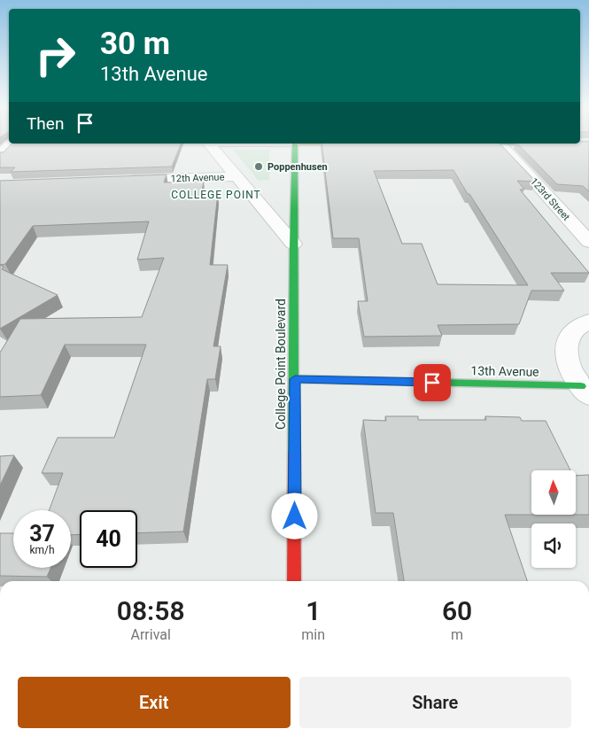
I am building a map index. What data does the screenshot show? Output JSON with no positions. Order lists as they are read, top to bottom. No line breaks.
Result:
{"streets":{"street":["12th Avenue","123rd Street","College Point Boulevard","13th Avenue"]},"crossings":[["College Point Boulevard","13th Avenue"]],"districts":["COLLEGE POINT"],"places":["Poppenhusen"],"north":"top","page":{"turn":["30 m","13th Avenue"],"then":"Then","speed":"37 km/h","limit":"40","eta":["08:58","Arrival","1","min","60","m"],"buttons":["Exit","Share"]}}
